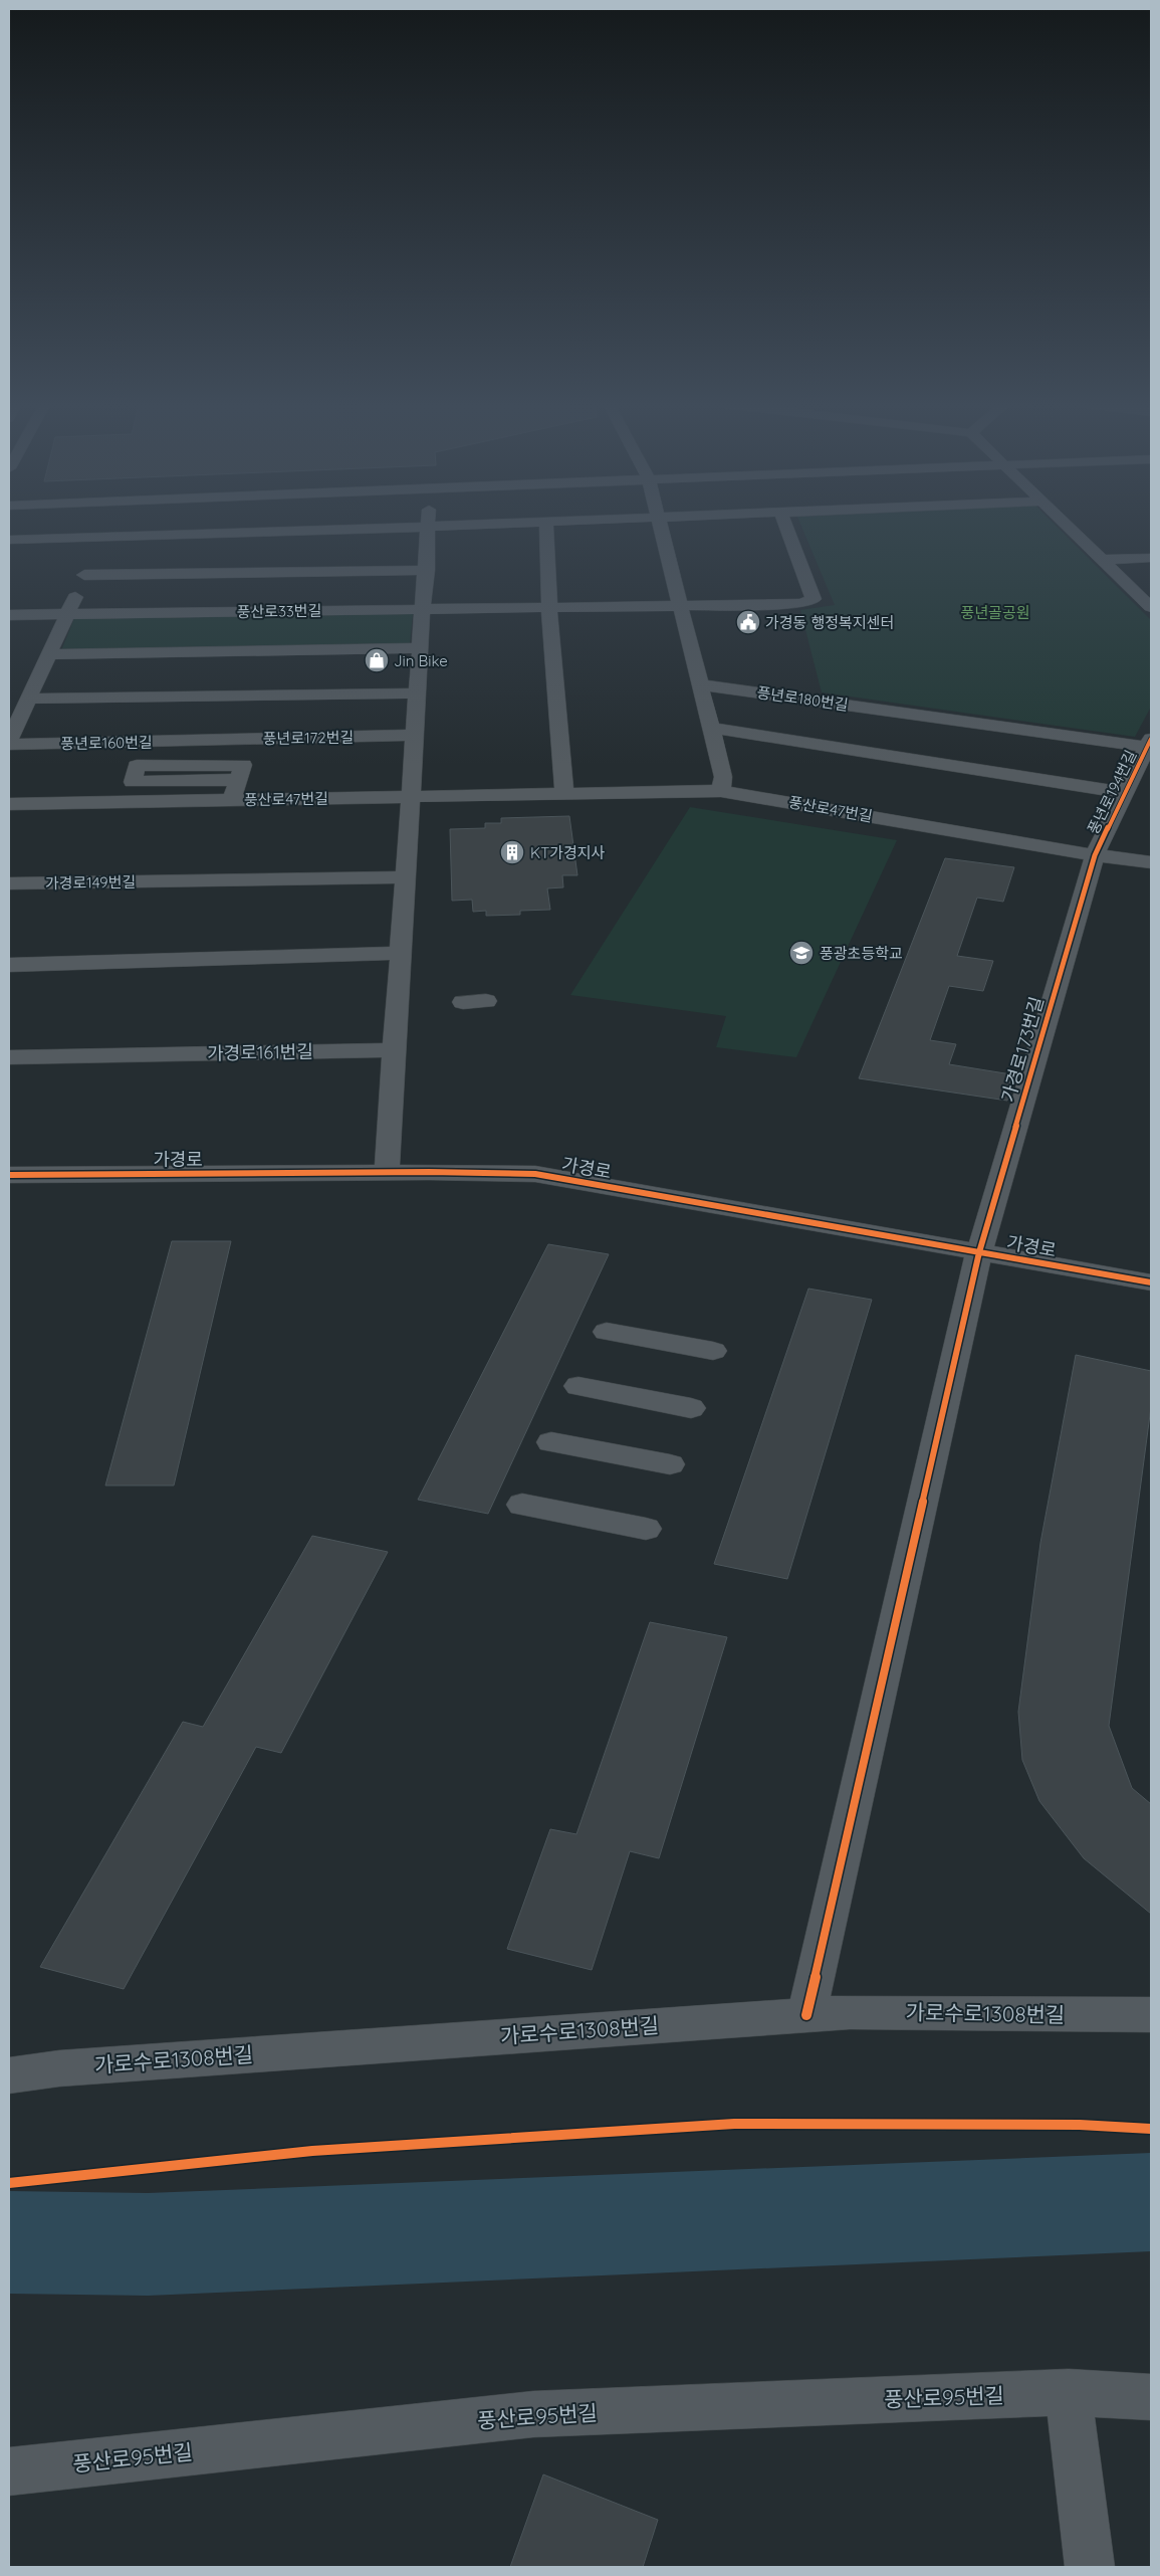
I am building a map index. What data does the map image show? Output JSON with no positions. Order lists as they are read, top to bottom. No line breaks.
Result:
{"streets":{"street":["풍산로33번길","풍년로180번길","풍년로172번길","풍년로160번길","풍년로194번길","풍산로47번길","가경로149번길","가경로173번길","가경로161번길","가경로","가로수로1308번길","풍산로95번길"]},"crossings":[["풍년로180번길","풍년로194번길"],["풍년로172번길","풍년로160번길"],["풍년로194번길","풍산로47번길"],["풍년로194번길","가경로173번길"],["풍산로47번길","가경로173번길"],["가경로173번길","가경로"],["가경로173번길","가로수로1308번길"]],"parks":["풍년골공원"],"places":{"public building":["가경동 행정복지센터"],"shop":["Jin Bike"],"building":["KT가경지사"],"school or university":["풍광초등학교"]}}
